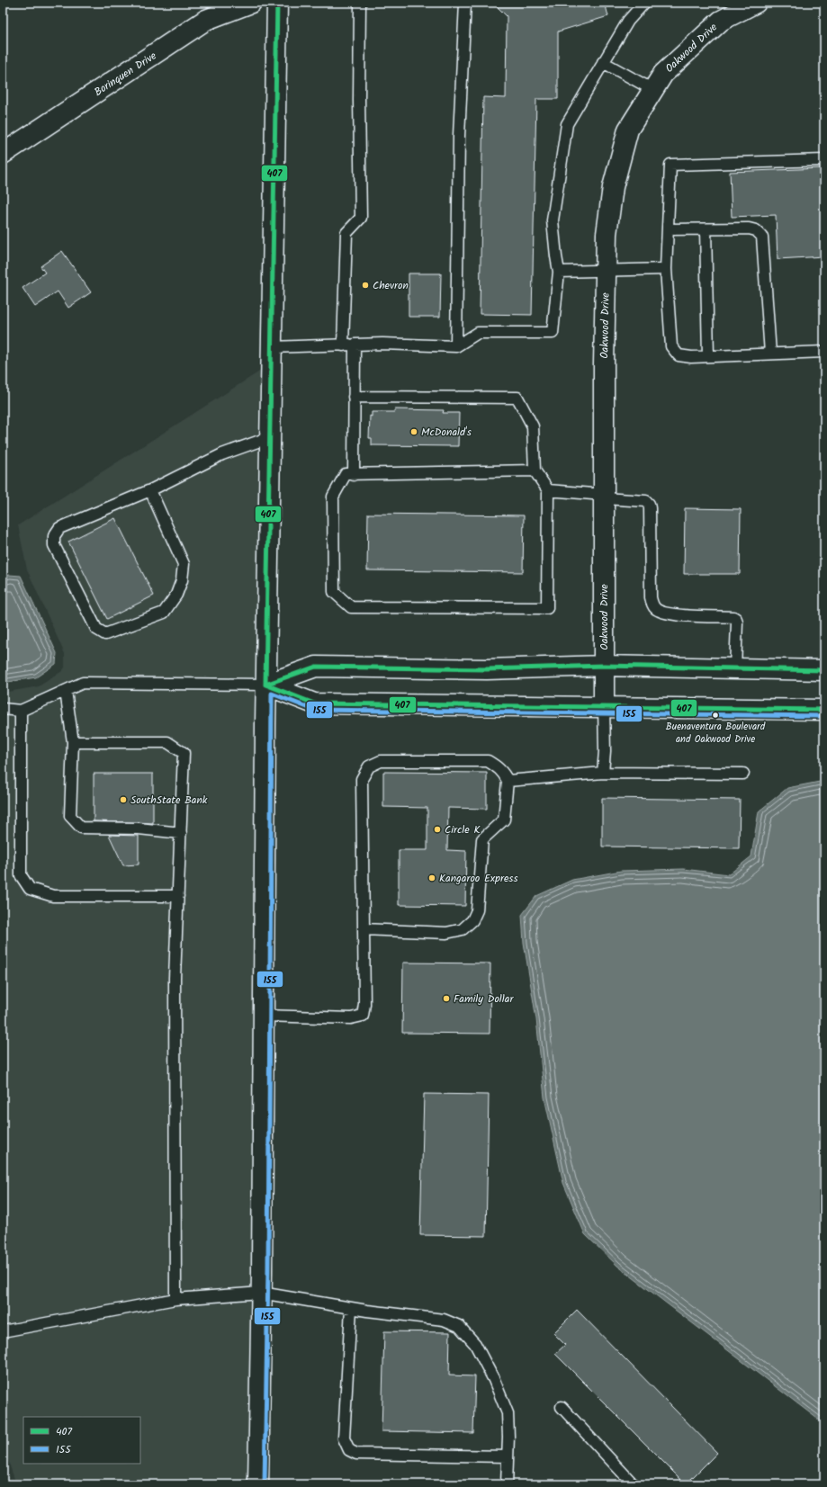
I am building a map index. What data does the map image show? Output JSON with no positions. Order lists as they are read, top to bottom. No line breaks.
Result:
{"streets":{"main road":["Oakwood Drive","Borinquen Drive"]},"places":["Chevron","McDonald's","Buenaventura Boulevard and Oakwood Drive","SouthState Bank","Circle K","Kangaroo Express","Family Dollar"],"lines":["transit line 407","transit line 155"],"legend":["407","155"]}
